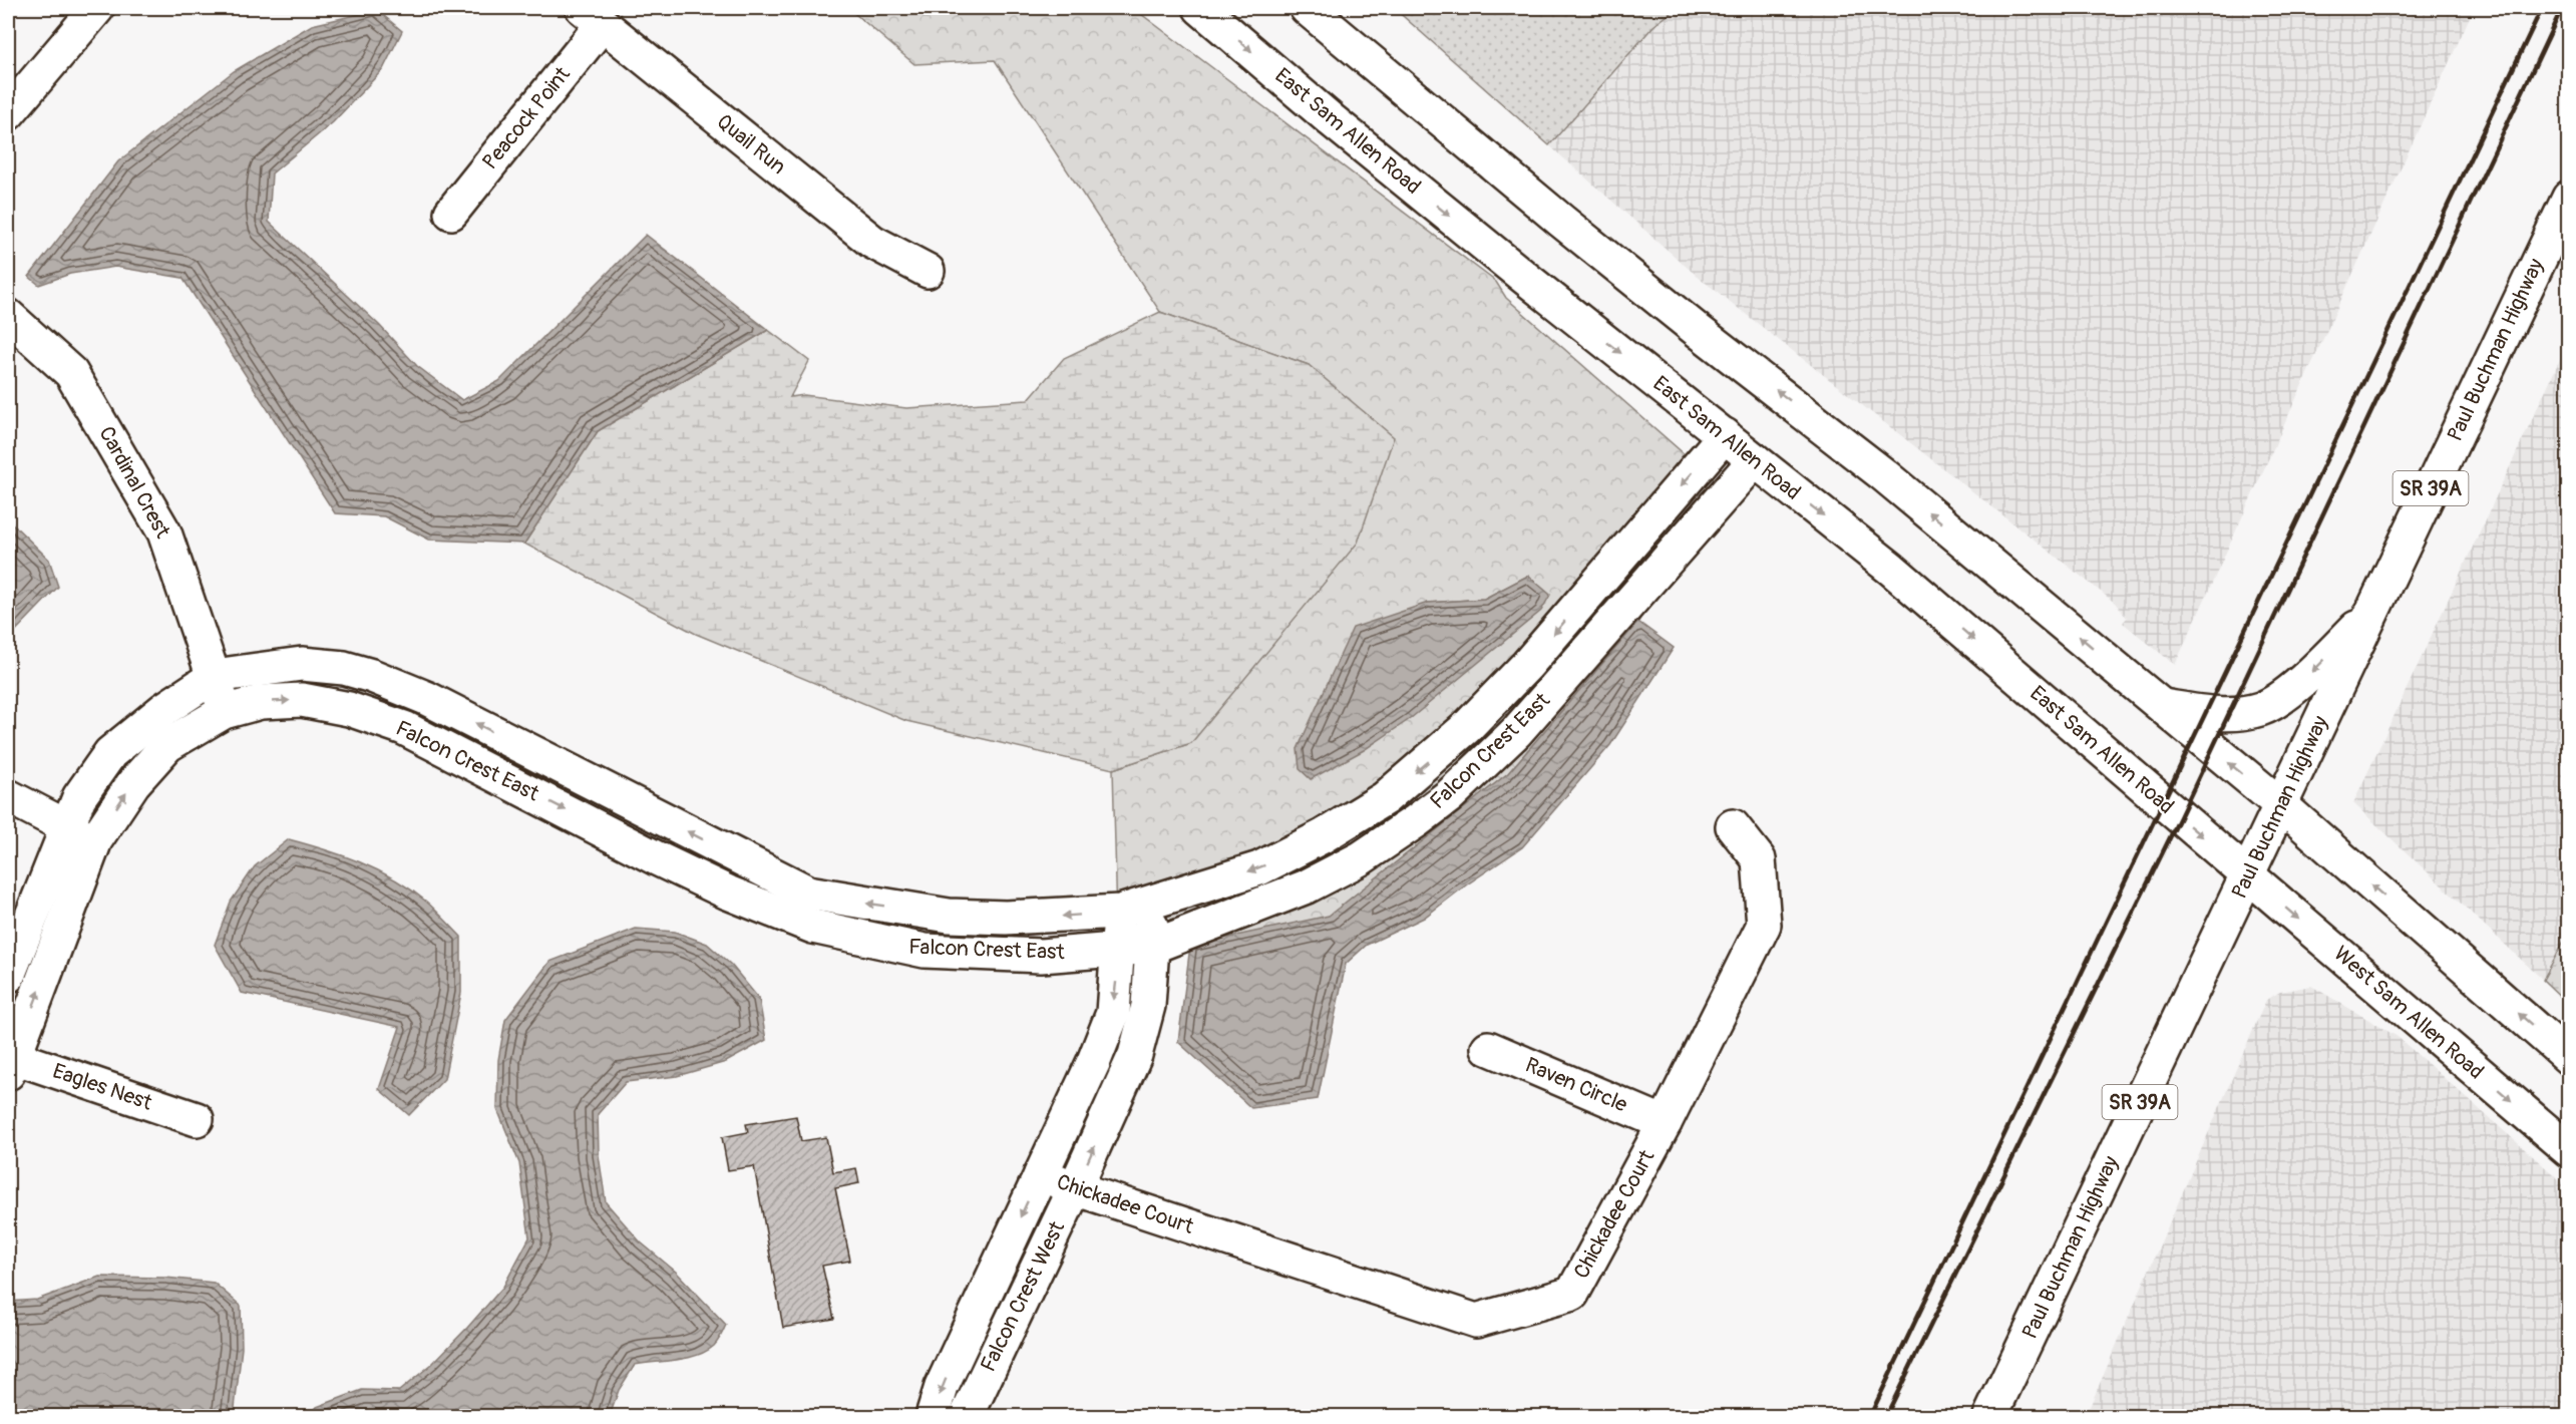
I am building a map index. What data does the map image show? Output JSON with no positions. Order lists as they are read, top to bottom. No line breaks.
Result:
{"streets":{"street":["Peacock Point","East Sam Allen Road","Quail Run","Paul Buchman Highway","Cardinal Crest","SR 39A","Falcon Crest East","West Sam Allen Road","Raven Circle","Eagles Nest","Chickadee Court","Falcon Crest West"]},"crossings":[["Peacock Point","Quail Run"],["East Sam Allen Road","Paul Buchman Highway"],["East Sam Allen Road","Falcon Crest East"],["East Sam Allen Road","West Sam Allen Road"],["Paul Buchman Highway","West Sam Allen Road"],["Cardinal Crest","Falcon Crest East"],["Falcon Crest East","Eagles Nest"],["Falcon Crest East","Falcon Crest West"],["Raven Circle","Chickadee Court"],["Chickadee Court","Falcon Crest West"]]}
